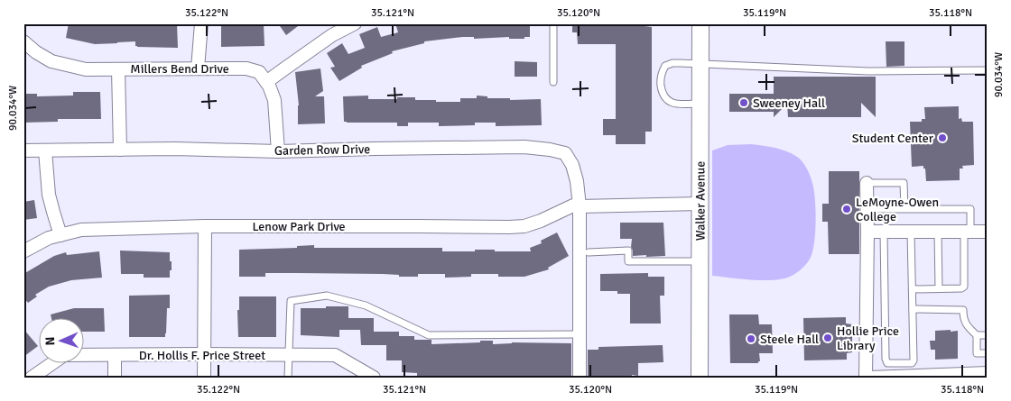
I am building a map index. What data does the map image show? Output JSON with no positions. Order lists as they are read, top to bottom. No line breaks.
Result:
{"streets":{"street":["Millers Bend Drive","Garden Row Drive","Walker Avenue","Lenow Park Drive","Dr. Hollis F. Price Street"]},"crossings":[["Garden Row Drive","Lenow Park Drive"]],"places":["Sweeney Hall","Student Center","LeMoyne-Owen College","Hollie Price Library","Steele Hall"],"north":"left","coordinates":["35.122°N","35.121°N","35.120°N","35.119°N","35.118°N","90.034°W"]}
